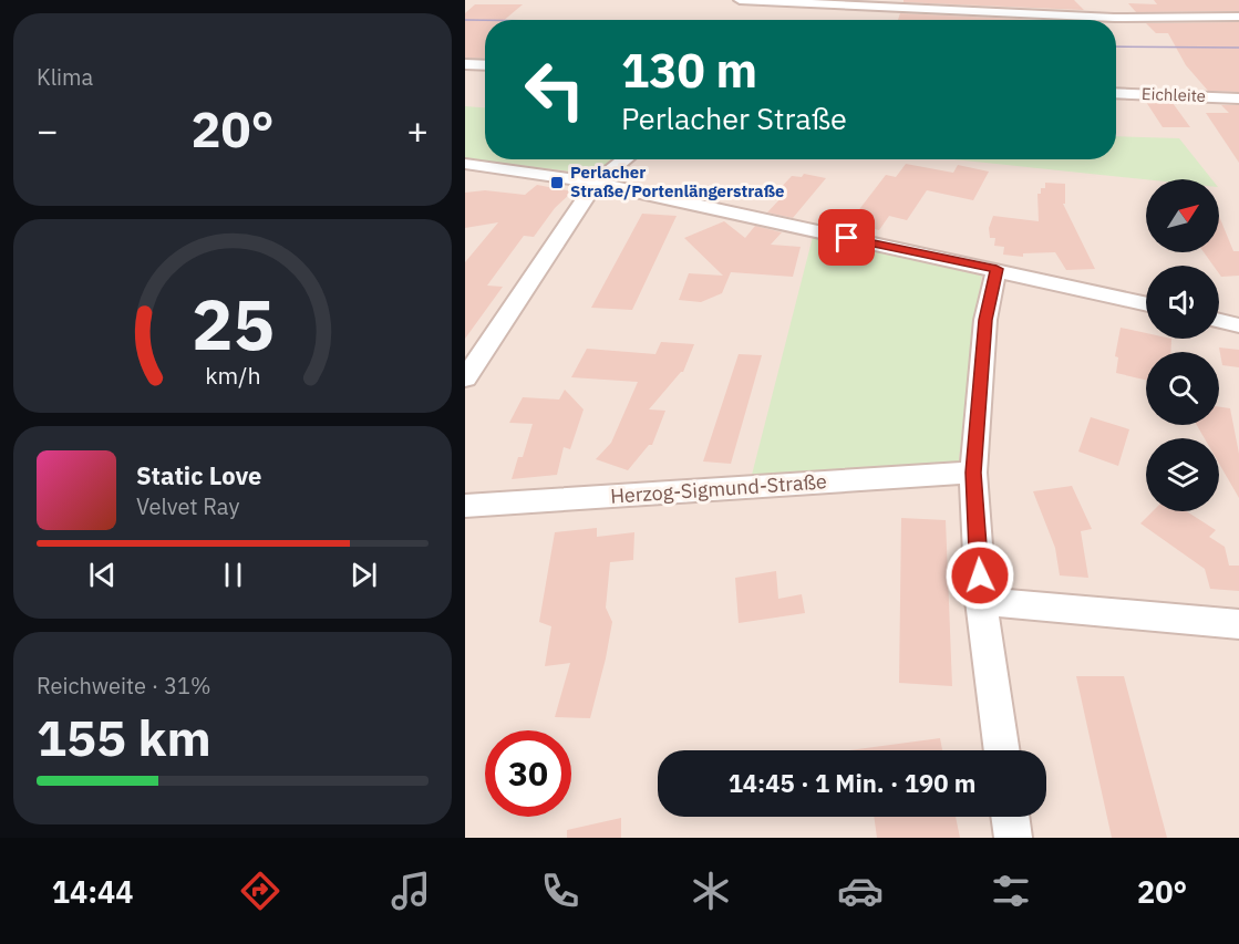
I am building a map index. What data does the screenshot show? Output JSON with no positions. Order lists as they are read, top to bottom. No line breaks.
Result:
{"streets":{"street":["Eichleite","Herzog-Sigmund-Straße"]},"places":{"transit":["Perlacher Straße/Portenlängerstraße"]},"north":"top right","page":{"tile":["Klima",["Reichweite · 31%","155 km"]],"turn":["130 m","Perlacher Straße"],"heat":["−","20°","+"],"song":["Static Love","Velvet Ray"],"limit":"30","trip":"14:45 · 1 Min. · 190 m","tabs":["14:44","20°"],"gauge":["25","km/h"]}}
